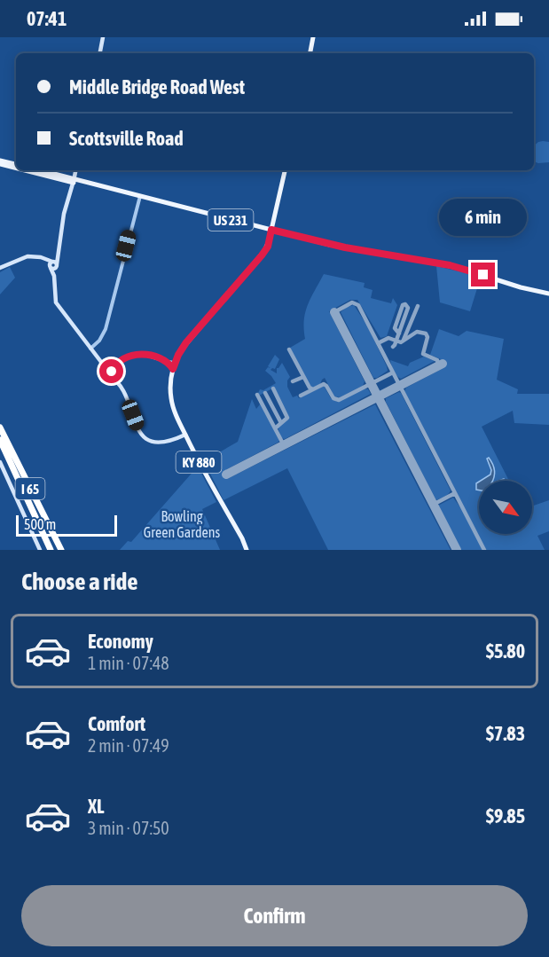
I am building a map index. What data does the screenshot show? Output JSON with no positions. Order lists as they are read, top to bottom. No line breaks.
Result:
{"streets":{"highway":["I 65"],"main road":["US 231","KY 880"]},"crossings":[["US 231","KY 880"]],"parks":["Bowling Green Gardens"],"scale_bar":"500 m","north":"bottom right","page":{"status":"07:41","banner":["Middle Bridge Road West","Scottsville Road"],"bubble":"6 min","scale":"500 m","heading":"Choose a ride","list":[{"name":"Economy","note":"1 min · 07:48","value":"$5.80"},{"name":"Comfort","note":"2 min · 07:49","value":"$7.83"},{"name":"XL","note":"3 min · 07:50","value":"$9.85"}],"buttons":"Confirm"}}
